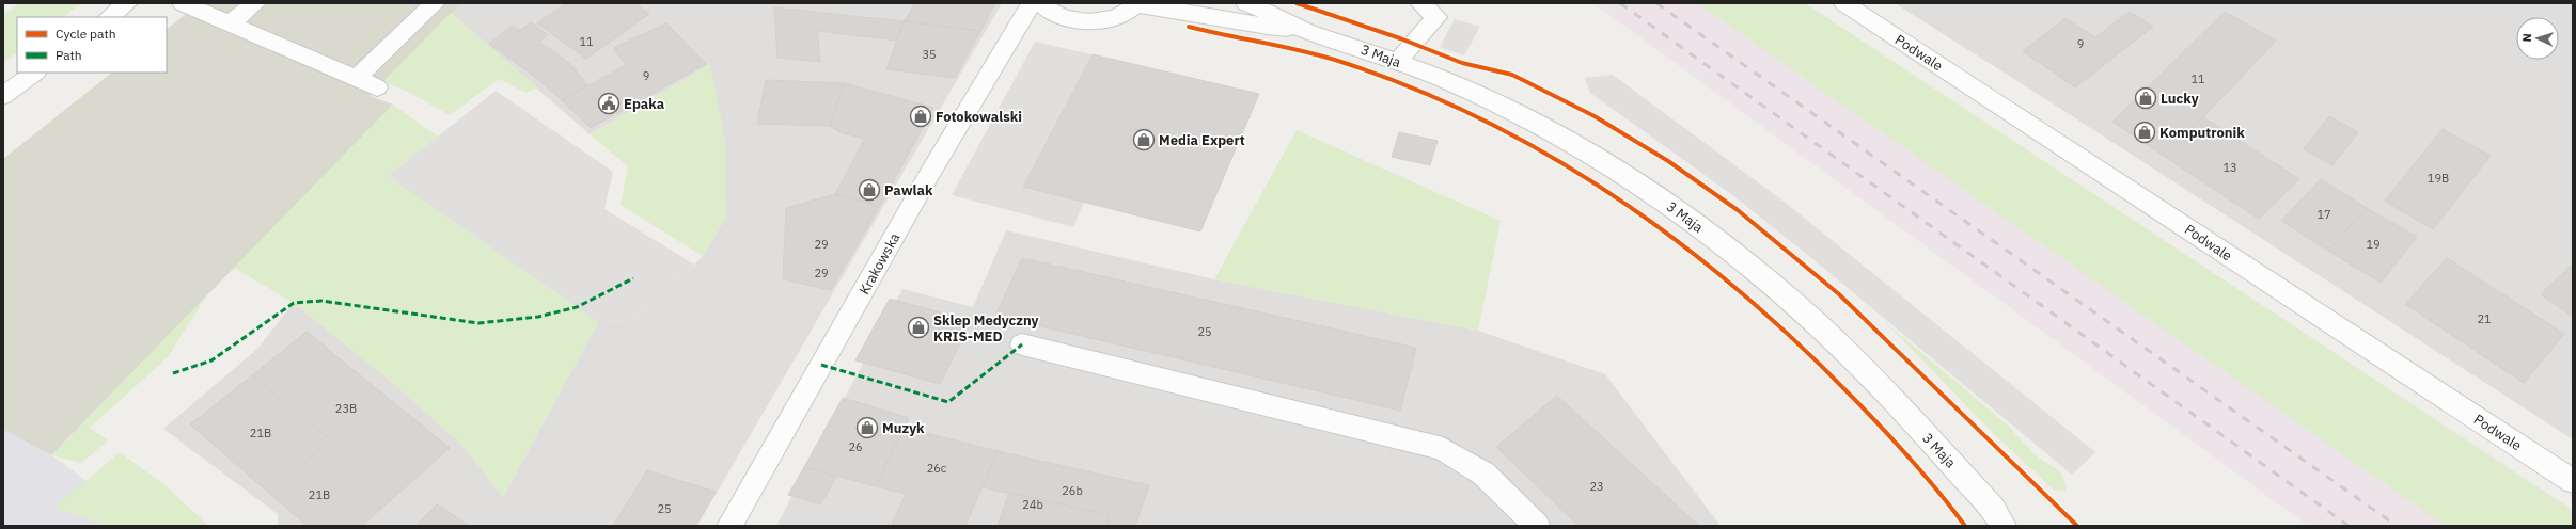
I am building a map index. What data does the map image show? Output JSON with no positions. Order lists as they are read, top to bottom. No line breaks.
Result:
{"streets":{"street":["Podwale","3 Maja","Krakowska"]},"places":{"shop":["Lucky","Fotokowalski","Komputronik","Media Expert","Pawlak","Sklep Medyczny KRIS-MED","Muzyk"],"public building":["Epaka"]},"house_numbers":["11","9","35","9","11","13","19B","17","29","19","29","21","25","23B","21B","26","26c","23","26b","21B","24b","25"],"legend":["Cycle path","Path"],"north":"left"}
